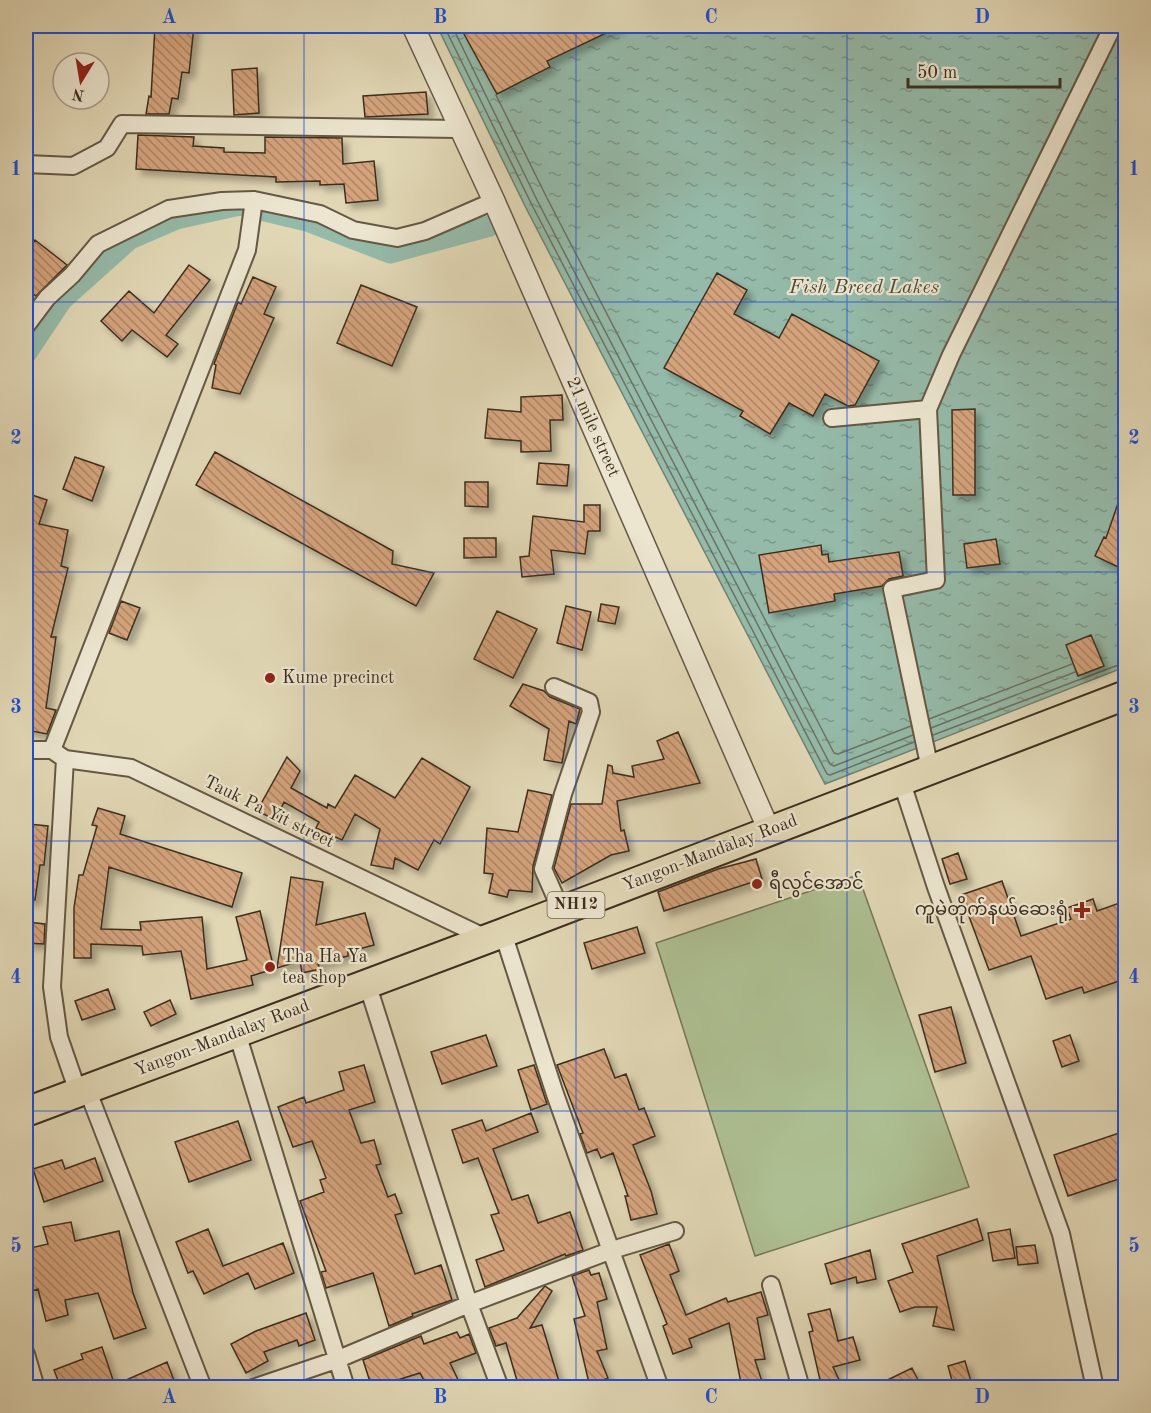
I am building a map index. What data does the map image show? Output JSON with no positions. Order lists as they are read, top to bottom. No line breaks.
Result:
{"streets":{"highway":["Yangon-Mandalay Road","NH12"],"street":["21 mile street","Tauk Pa Yit street"]},"crossings":[["21 mile street","Yangon-Mandalay Road"],["Tauk Pa Yit street","Yangon-Mandalay Road"]],"water":["Fish Breed Lakes"],"places":{"other":["Kume precinct","ရီလွင်အောင်","Tha Ha Ya tea shop"],"health":["ကူမဲတိုက်နယ်ဆေးရုံ"]},"scale_bar":"50 m","north":"bottom","grid":{"columns":["A","B","C","D"],"rows":["1","2","3","4","5"]}}
